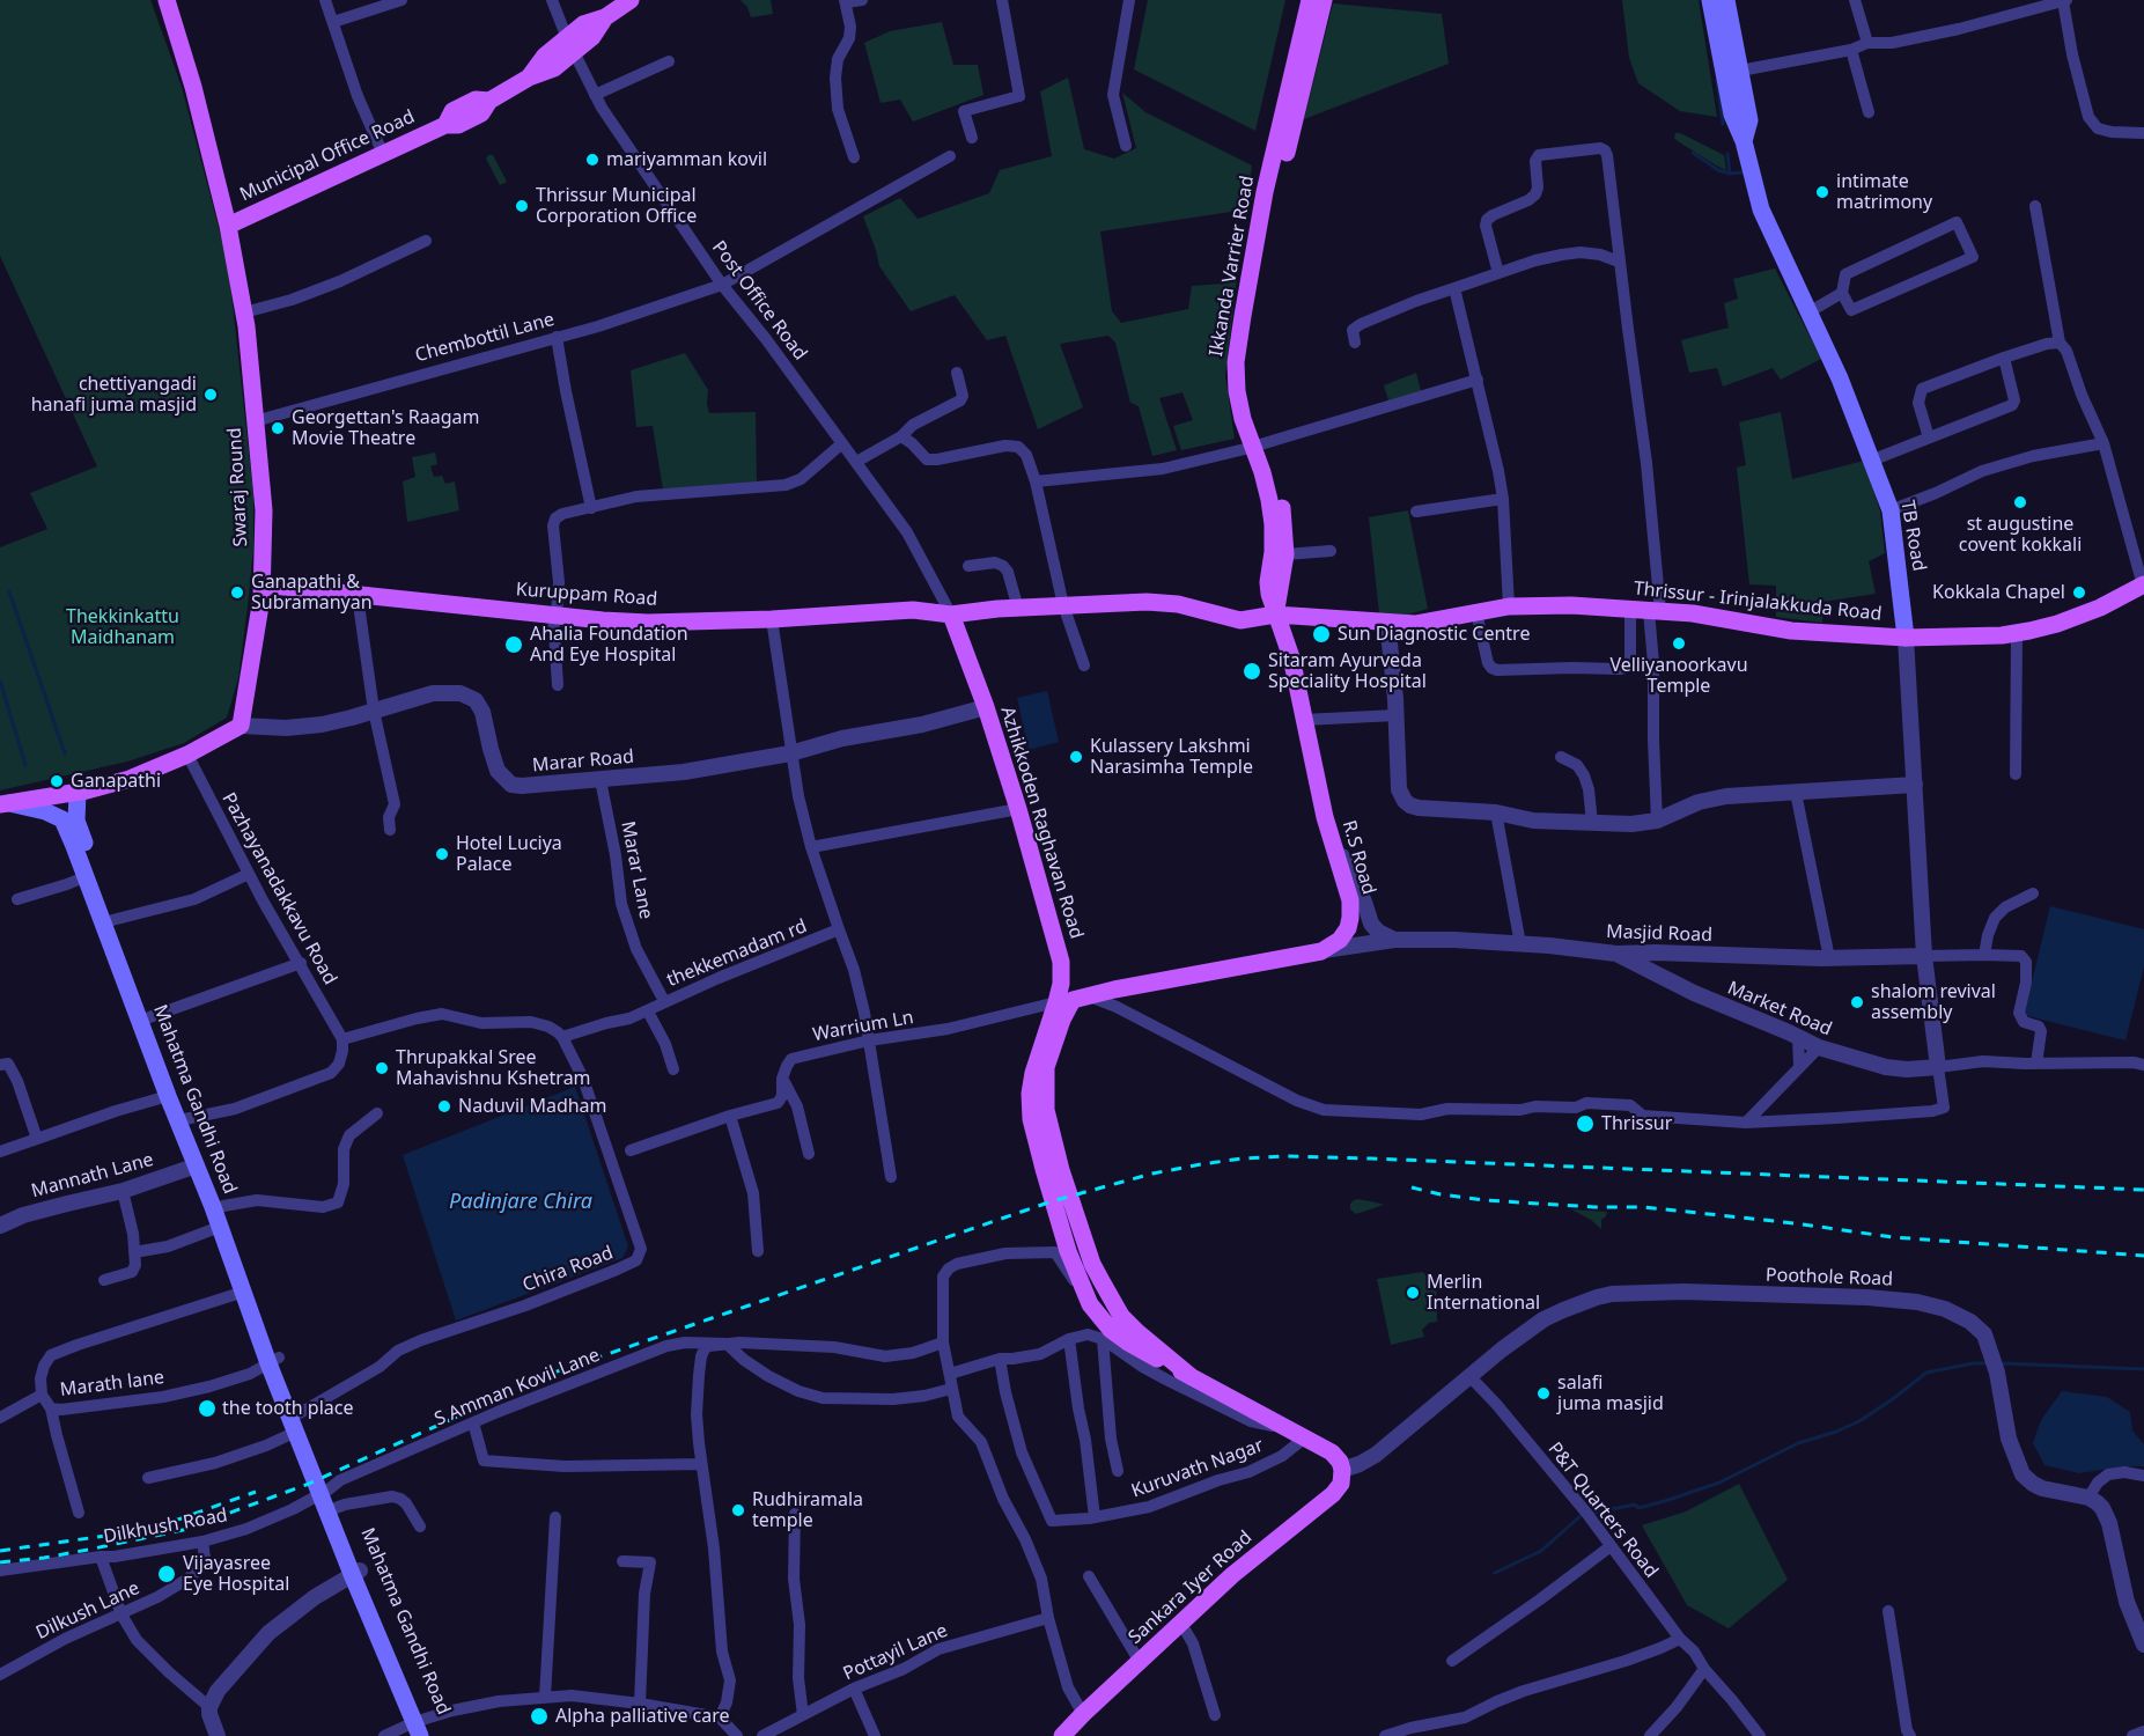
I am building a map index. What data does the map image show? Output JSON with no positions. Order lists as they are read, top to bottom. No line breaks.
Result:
{"streets":{"main road":["Municipal Office Road","Ikkanda Varrier Road","Swaraj Round","TB Road","Kuruppam Road","Thrissur - Irinjalakkuda Road","Azhikkoden Raghavan Road","R.S Road","Mahatma Gandhi Road","Sankara Iyer Road"],"street":["Post Office Road","Chembottil Lane","Marar Road","Marar Lane","Pazhayanadakkavu Road","Masjid Road","thekkemadam rd","Market Road","Warrium Ln","Mannath Lane","Chira Road","Poothole Road","Marath lane","S Amman Kovil Lane","Kuruvath Nagar","P&T Quarters Road","Dilkhush Road","Dilkush Lane","Pottayil Lane"]},"crossings":[["Municipal Office Road","Post Office Road"],["Municipal Office Road","Swaraj Round"],["Ikkanda Varrier Road","Thrissur - Irinjalakkuda Road"],["Ikkanda Varrier Road","R.S Road"],["Post Office Road","Chembottil Lane"],["Post Office Road","Kuruppam Road"],["Post Office Road","Azhikkoden Raghavan Road"],["Chembottil Lane","Swaraj Round"],["Swaraj Round","Kuruppam Road"],["Swaraj Round","Marar Road"],["TB Road","Thrissur - Irinjalakkuda Road"],["TB Road","Masjid Road"],["TB Road","Market Road"],["Kuruppam Road","Thrissur - Irinjalakkuda Road"],["Kuruppam Road","Azhikkoden Raghavan Road"],["Thrissur - Irinjalakkuda Road","R.S Road"],["Marar Road","Azhikkoden Raghavan Road"],["Marar Road","Marar Lane"],["Azhikkoden Raghavan Road","Warrium Ln"],["R.S Road","Masjid Road"],["Marar Lane","thekkemadam rd"],["Masjid Road","Market Road"],["thekkemadam rd","Chira Road"],["Mahatma Gandhi Road","Mannath Lane"],["Mahatma Gandhi Road","Chira Road"],["Mahatma Gandhi Road","Marath lane"],["Mahatma Gandhi Road","S Amman Kovil Lane"],["Mahatma Gandhi Road","Dilkhush Road"],["Poothole Road","P&T Quarters Road"],["Poothole Road","Sankara Iyer Road"],["S Amman Kovil Lane","Dilkhush Road"],["Dilkhush Road","Dilkush Lane"]],"water":["Padinjare Chira"],"parks":["Thekkinkattu Maidhanam"],"places":["mariyamman kovil","intimate matrimony","Thrissur Municipal Corporation Office","chettiyangadi hanafi juma masjid","Georgettan's Raagam Movie Theatre","st augustine covent kokkali","Ganapathi & Subramanyan","Kokkala Chapel","Sun Diagnostic Centre","Velliyanoorkavu Temple","Ahalia Foundation And Eye Hospital","Sitaram Ayurveda Speciality Hospital","Kulassery Lakshmi Narasimha Temple","Ganapathi","Hotel Luciya Palace","shalom revival assembly","Thrupakkal Sree Mahavishnu Kshetram","Naduvil Madham","Thrissur","Merlin International","salafi juma masjid","the tooth place","Rudhiramala temple","Vijayasree Eye Hospital","Alpha palliative care"]}
